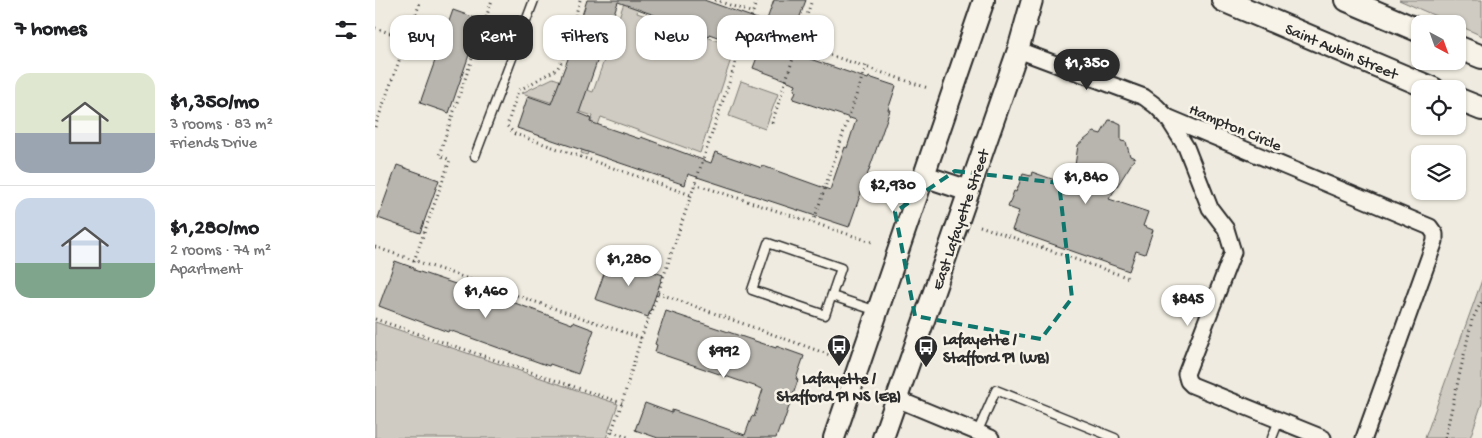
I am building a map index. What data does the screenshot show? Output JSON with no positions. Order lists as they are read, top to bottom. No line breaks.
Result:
{"streets":{"main road":["Saint Aubin Street"],"street":["Hampton Circle","East Lafayette Street"]},"places":{"bus stop":["Lafayette / Stafford Pl NS (EB)","Lafayette / Stafford Pl (WB)"]},"north":"bottom right","page":{"heading":"7 homes","chip":["Buy","Rent","Filters","New","Apartment"],"price":["$1,350","$1,840","$2,930","$1,280","$1,460","$845","$992"],"list":[{"name":"$1,350/mo","note":"3 rooms · 83 m² · Friends Drive"},{"name":"$1,280/mo","note":"2 rooms · 74 m² · Apartment"}]}}
